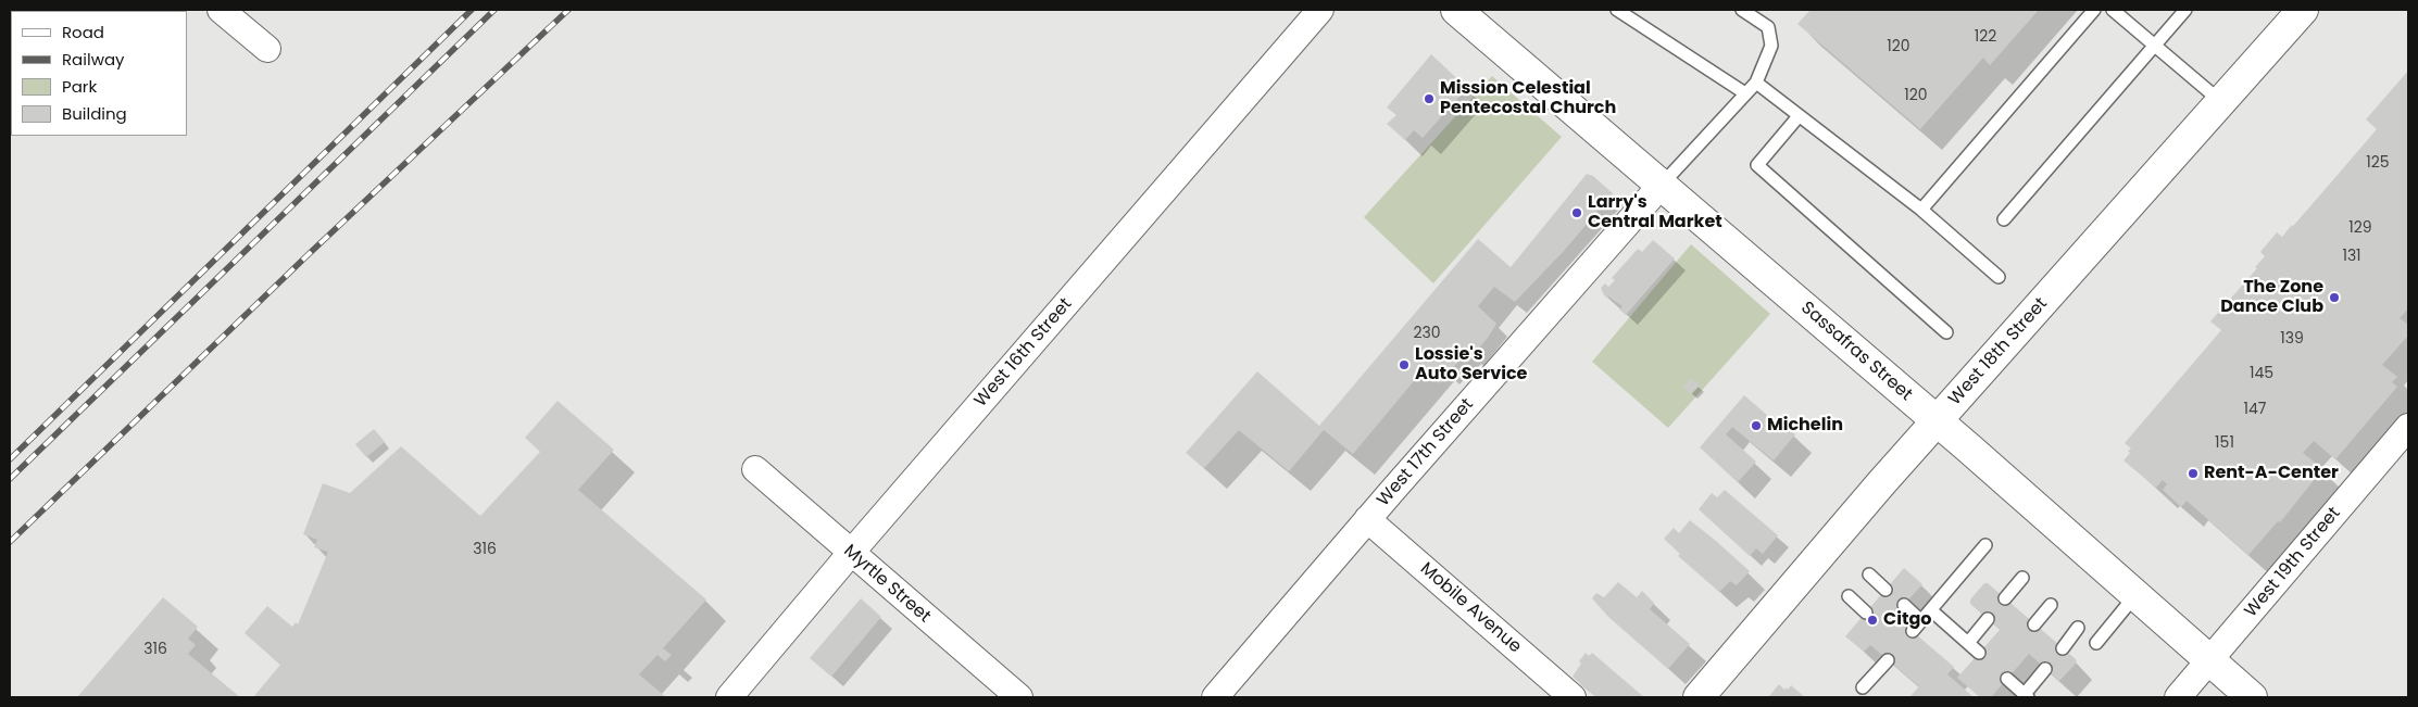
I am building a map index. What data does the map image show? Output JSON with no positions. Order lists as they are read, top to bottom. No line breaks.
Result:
{"streets":{"street":["Sassafras Street","West 18th Street","West 16th Street","West 17th Street","West 19th Street","Myrtle Street","Mobile Avenue"]},"crossings":[["Sassafras Street","West 18th Street"],["Sassafras Street","West 17th Street"],["Sassafras Street","West 19th Street"],["West 16th Street","Myrtle Street"],["West 17th Street","Mobile Avenue"]],"places":["Mission Celestial Pentecostal Church","Larry's Central Market","The Zone Dance Club","Lossie's Auto Service","Michelin","Rent-A-Center","Citgo"],"house_numbers":["122","120","120","125","129","131","230","139","145","147","151","316","316"],"legend":["Road","Railway","Park","Building"]}
